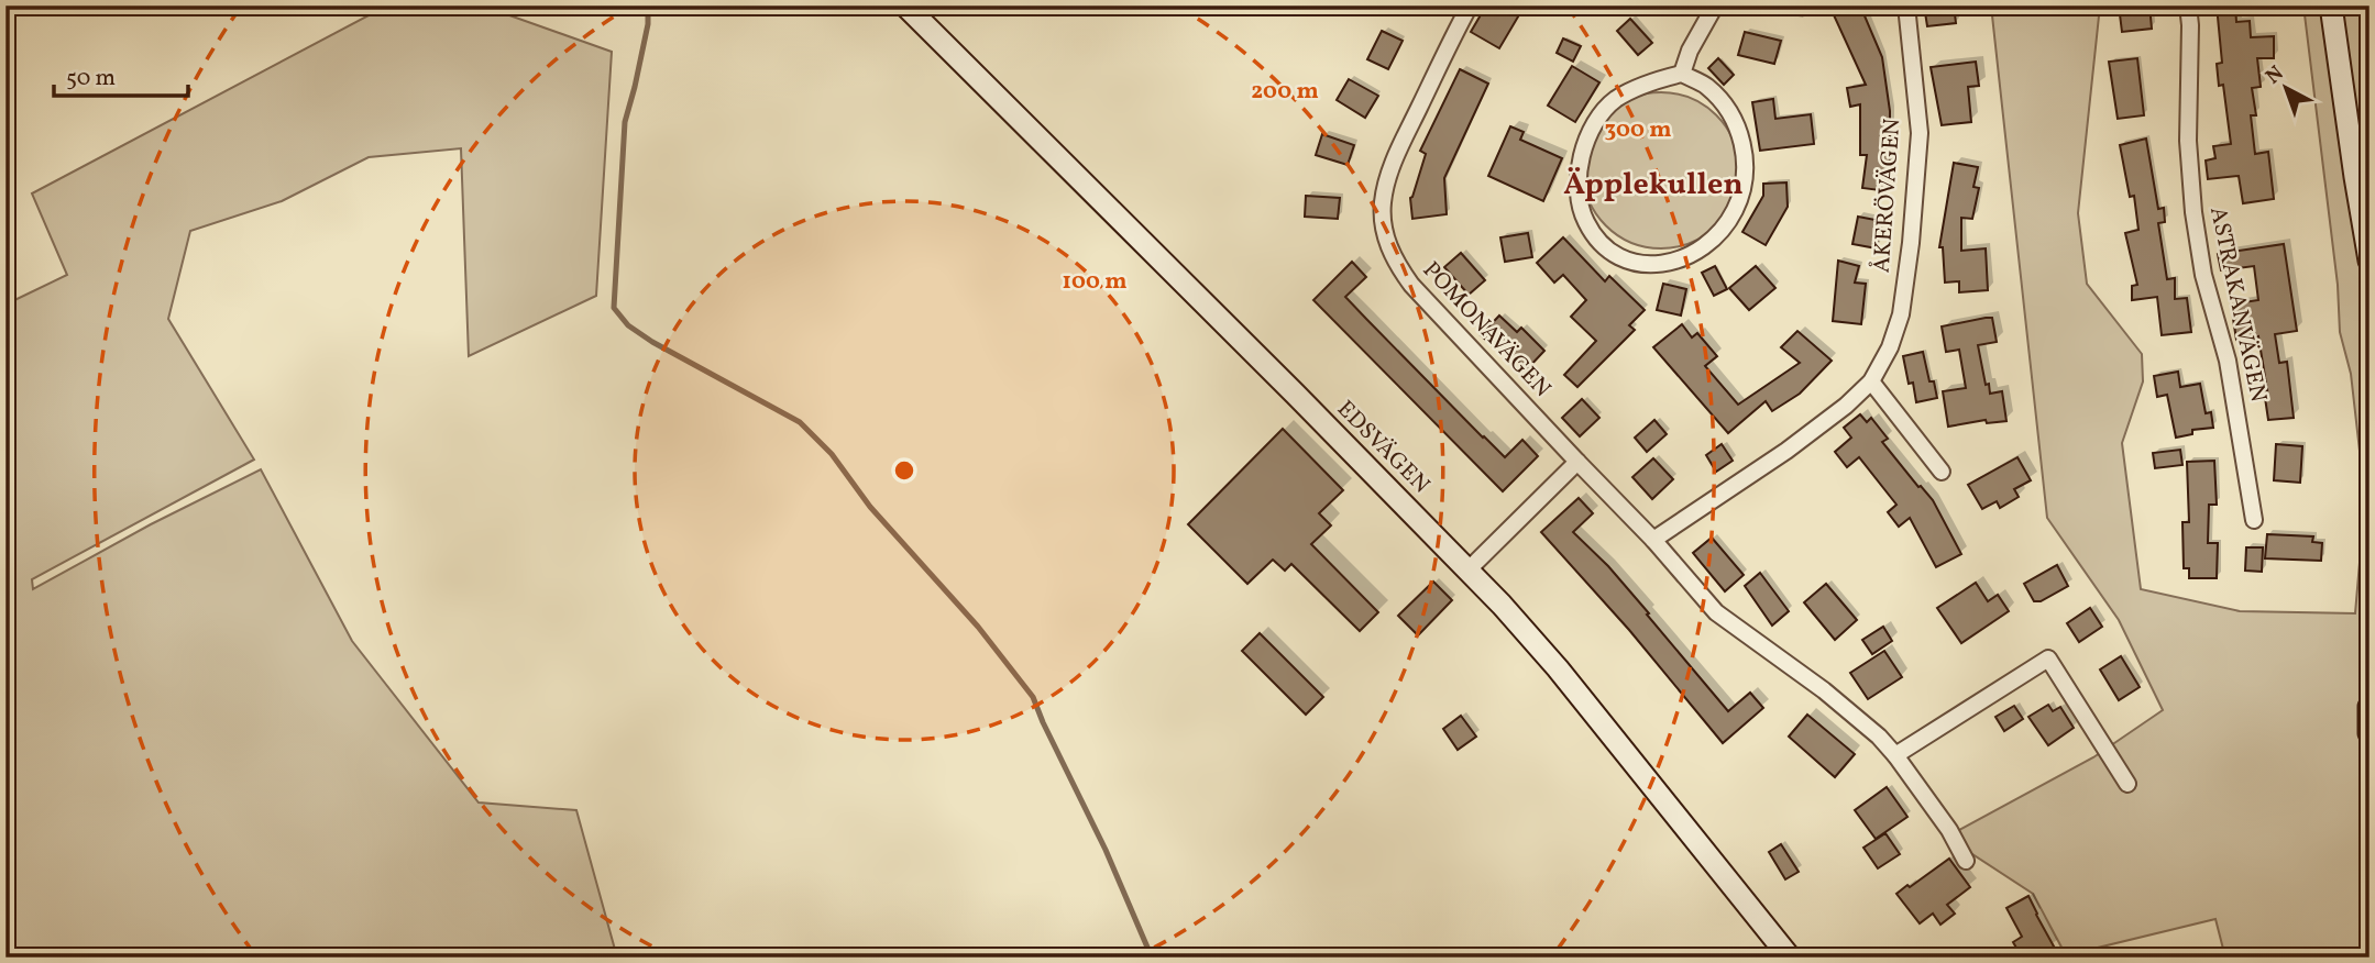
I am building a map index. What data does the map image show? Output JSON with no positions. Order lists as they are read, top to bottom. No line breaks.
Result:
{"streets":{"street":["ÅKERÖVÄGEN","ASTRAKANVÄGEN","POMONAVÄGEN","EDSVÄGEN"]},"crossings":[["ÅKERÖVÄGEN","POMONAVÄGEN"]],"districts":["Äpplekullen"],"scale_bar":"50 m","north":"top left","rings":["200 m","300 m","100 m"]}
